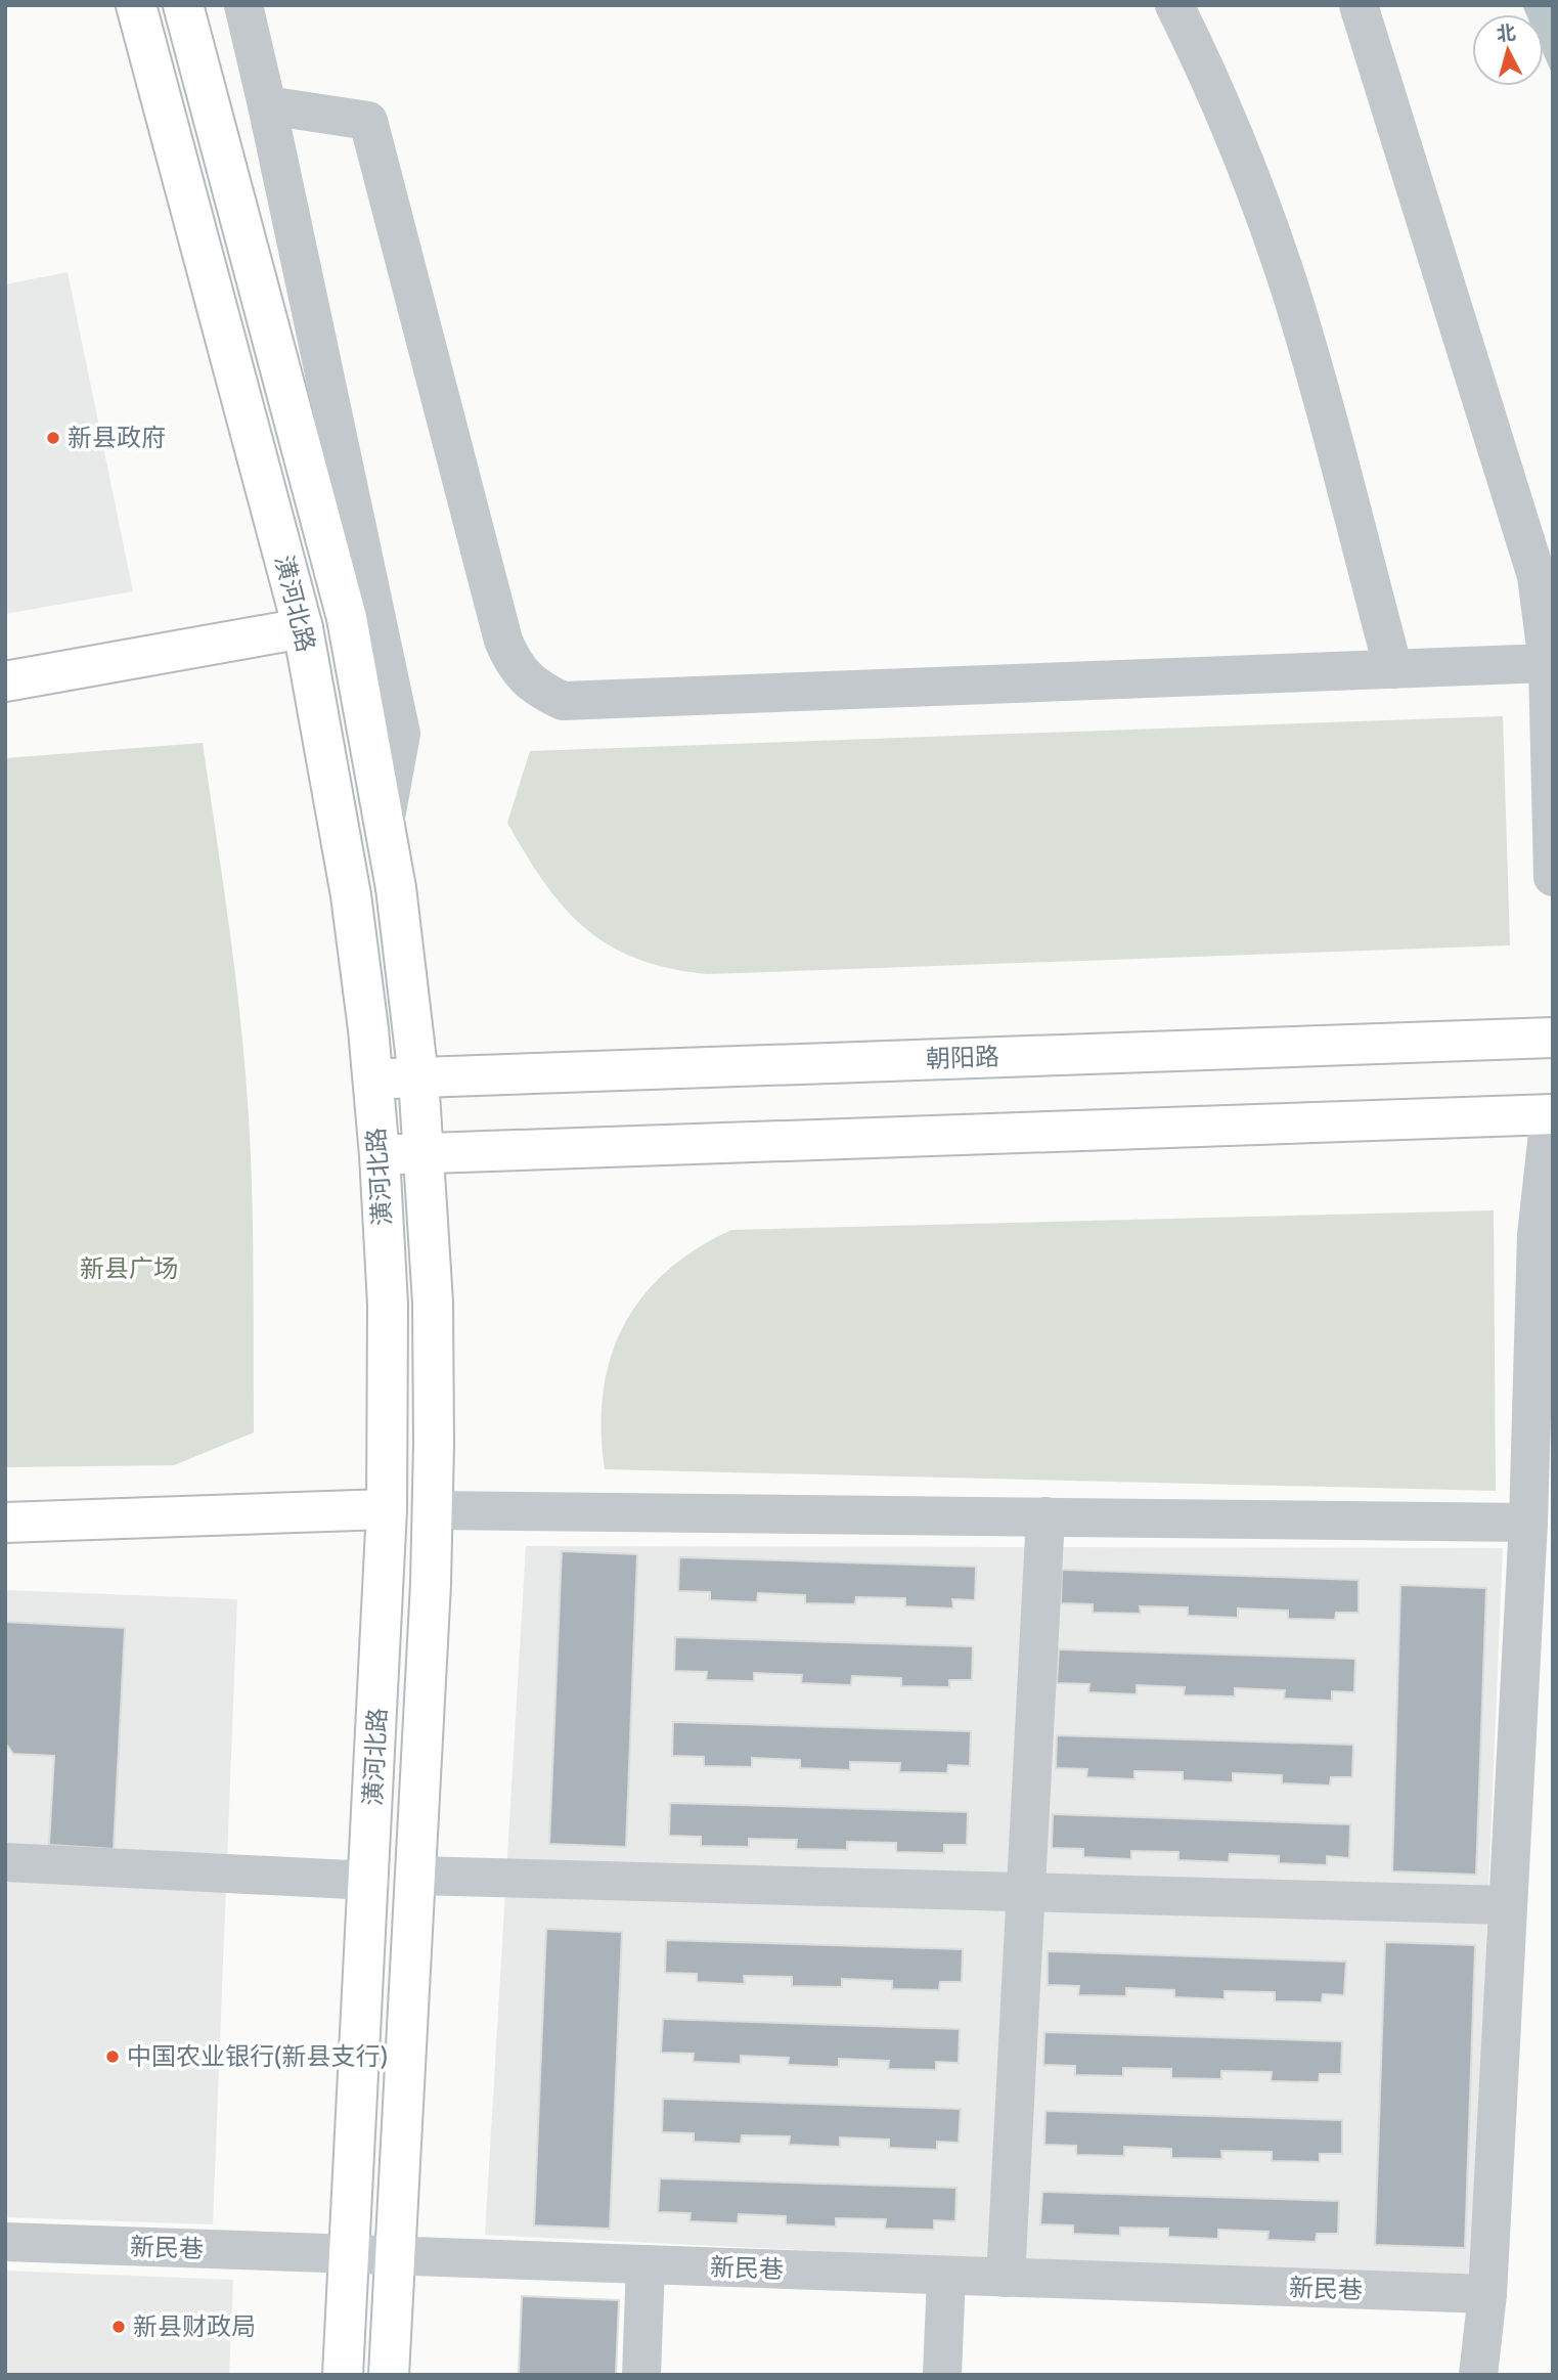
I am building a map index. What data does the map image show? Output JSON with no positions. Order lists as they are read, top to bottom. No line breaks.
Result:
{"streets":{"main road":["潢河北路","朝阳路"],"street":["新民巷"]},"crossings":[["潢河北路","朝阳路"],["潢河北路","新民巷"]],"parks":["新县广场"],"places":["新县政府","中国农业银行(新县支行)","新县财政局"],"north":"top"}
